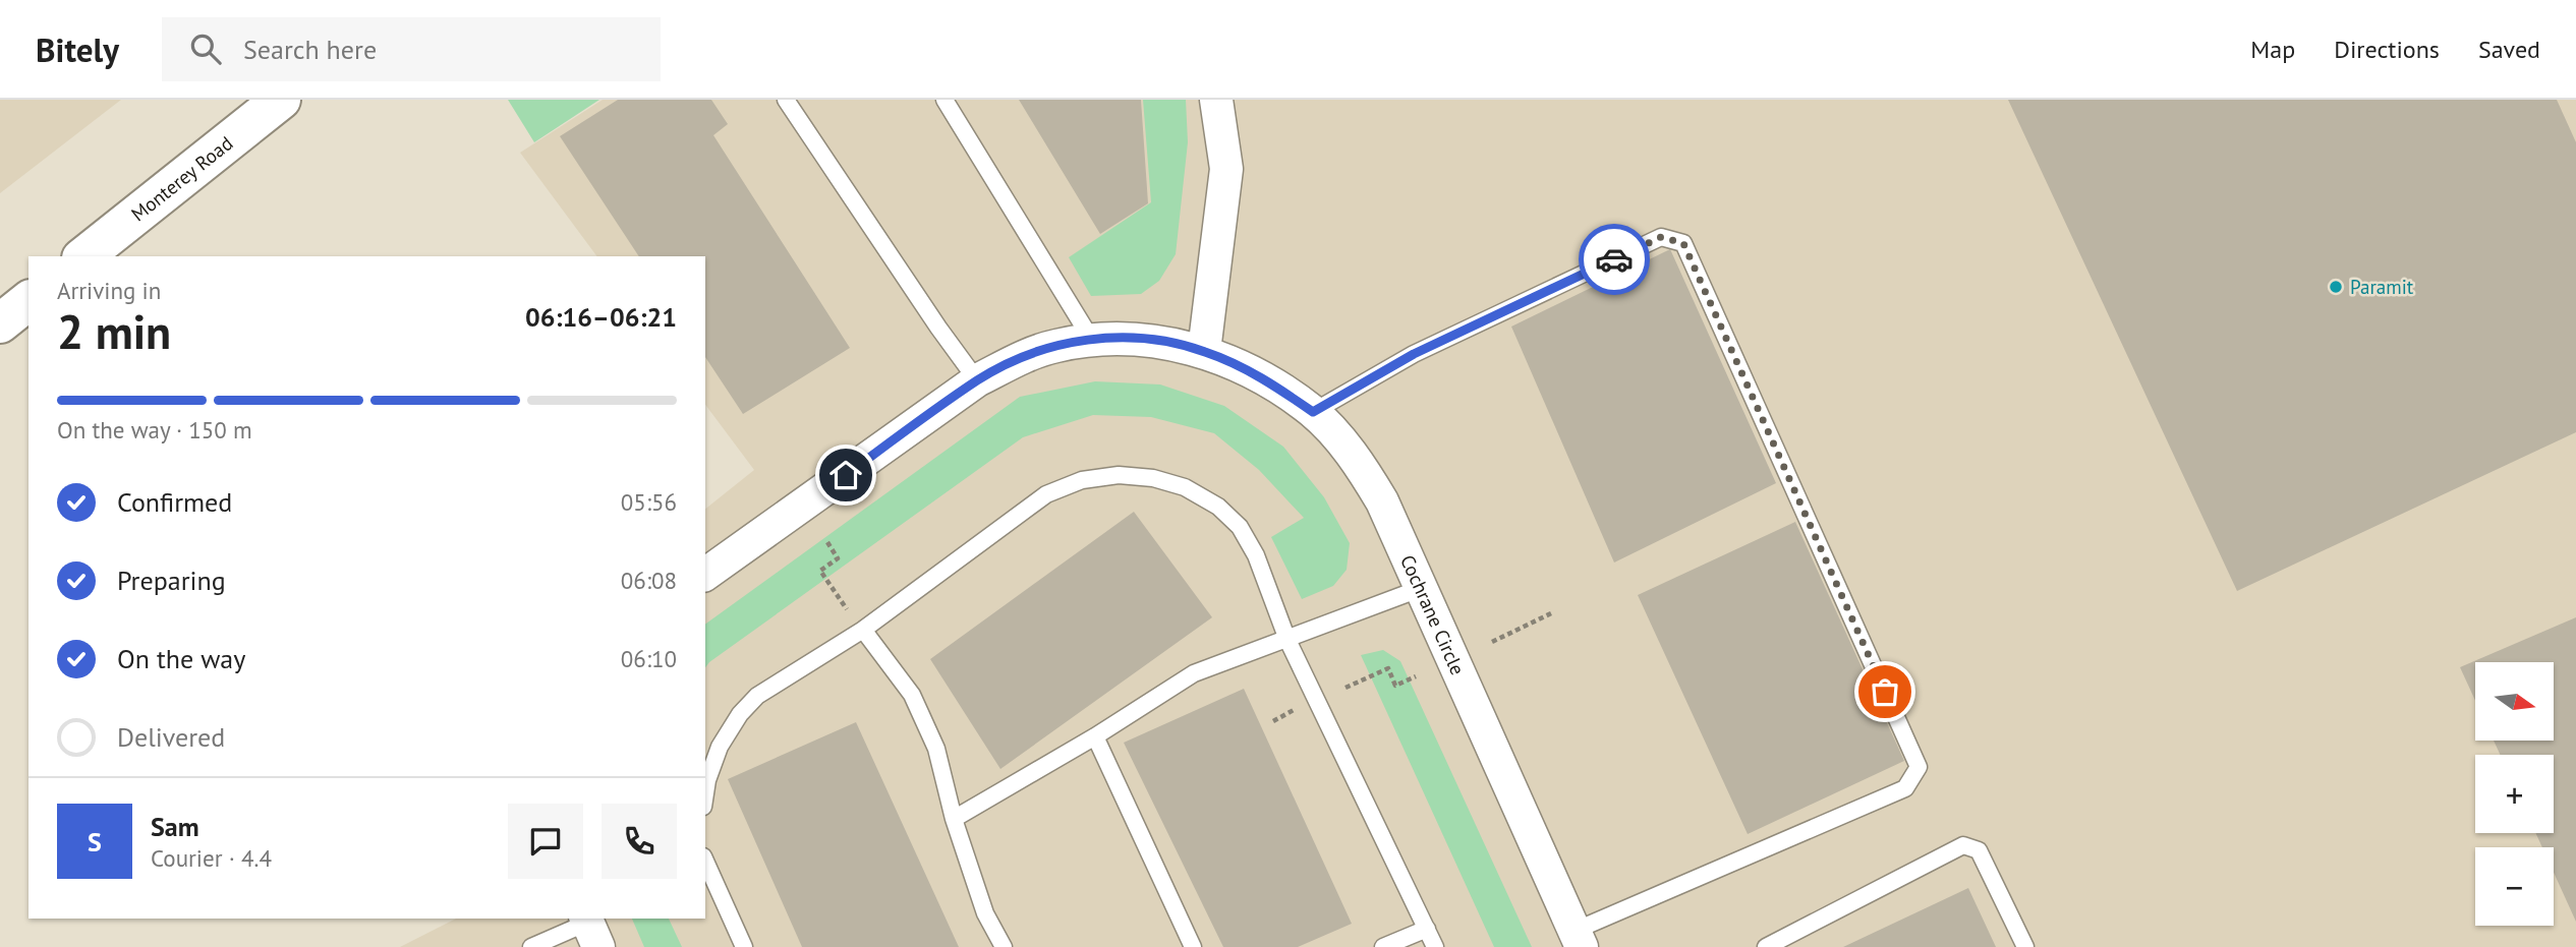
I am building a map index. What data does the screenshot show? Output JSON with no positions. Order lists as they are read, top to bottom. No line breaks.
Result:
{"streets":{"main road":["Monterey Road"],"street":["Cochrane Circle"]},"places":["Paramit"],"north":"right","page":{"header":"Bitely","search":"Search here","nav":["Map","Directions","Saved"],"heading":["2 min","Arriving in","06:16–06:21"],"panel":["Sam","Courier · 4.4"],"bar":"On the way · 150 m","list":[["Confirmed","05:56"],["Preparing","06:08"],["On the way","06:10"],"Delivered"],"map_buttons":["+","−"],"round":"S"}}
